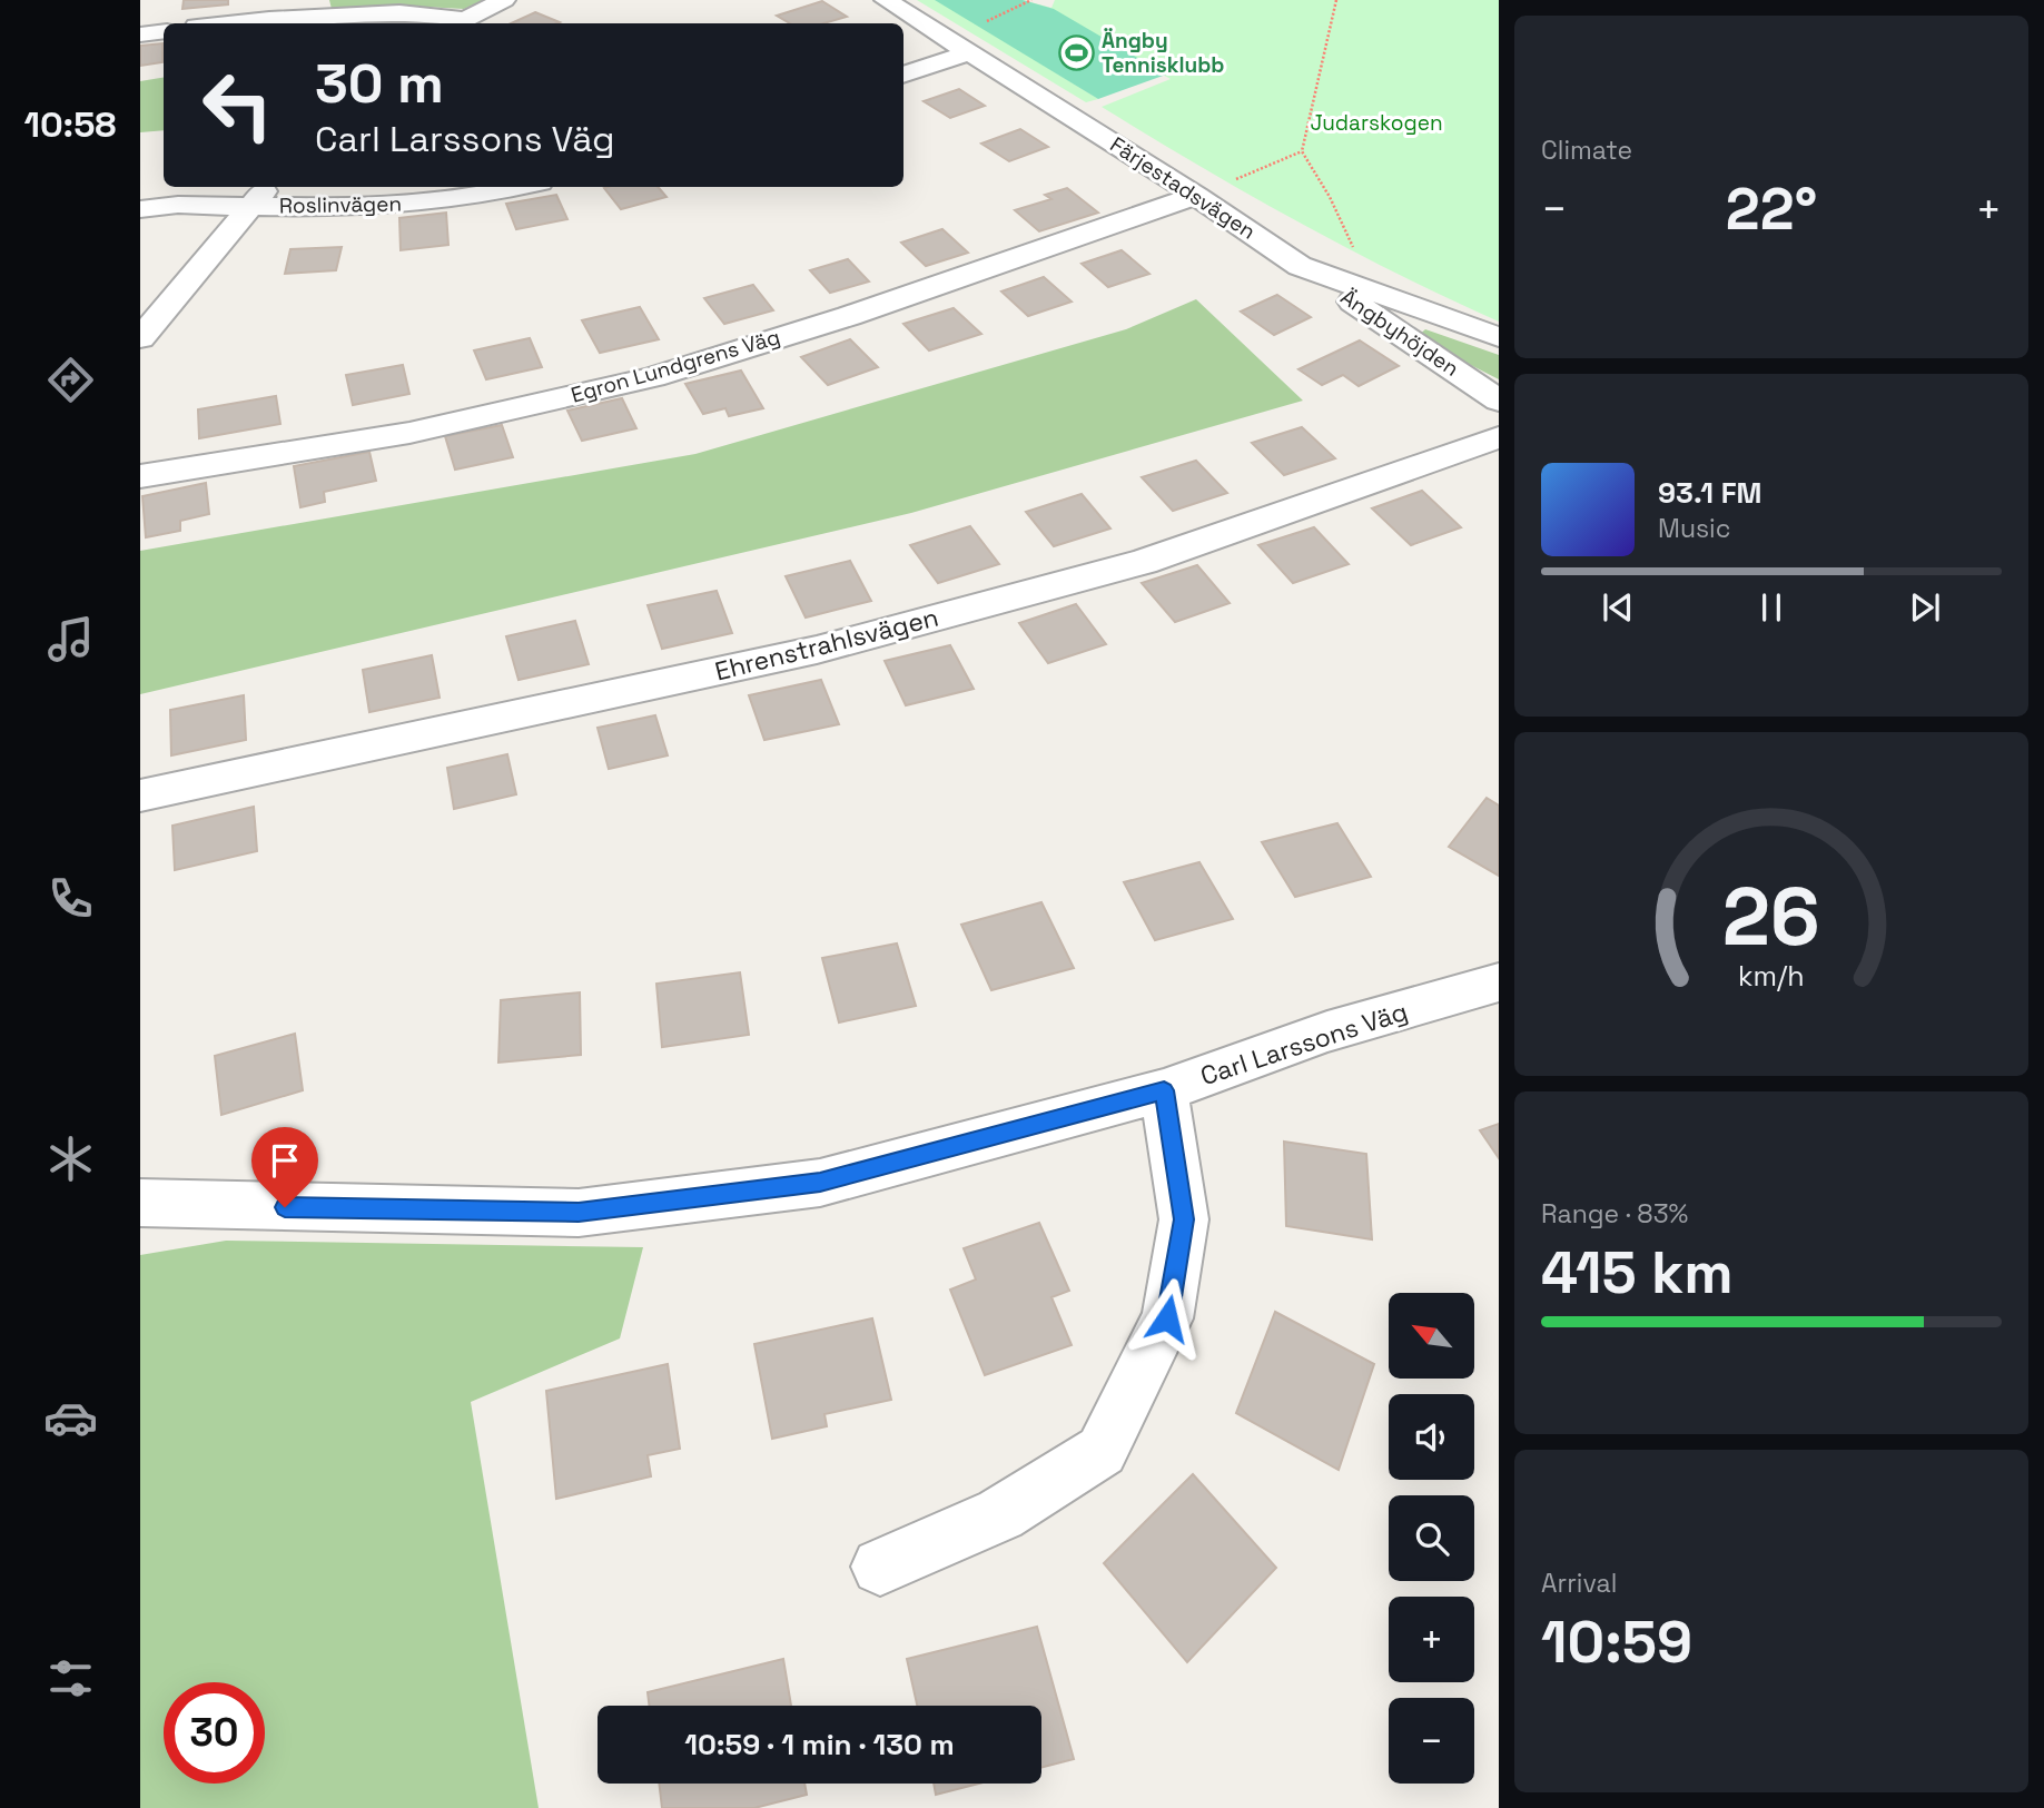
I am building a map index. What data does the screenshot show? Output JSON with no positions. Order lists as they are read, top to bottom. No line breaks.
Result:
{"streets":{"street":["Färjestadsvägen","Roslinvägen","Ängbyhöjden","Egron Lundgrens Väg","Ehrenstrahlsvägen","Carl Larssons Väg"]},"crossings":[["Färjestadsvägen","Ängbyhöjden"],["Färjestadsvägen","Egron Lundgrens Väg"]],"parks":["Judarskogen"],"places":{"sports":["Ängby Tennisklubb"]},"north":"top left","page":{"tabs":"10:58","tile":["Climate",["Range · 83%","415 km"],["Arrival","10:59"]],"turn":["30 m","Carl Larssons Väg"],"heat":["−","22°","+"],"song":["93.1 FM","Music"],"map_buttons":["+","−"],"limit":"30","trip":"10:59 · 1 min · 130 m","gauge":["26","km/h"]}}
